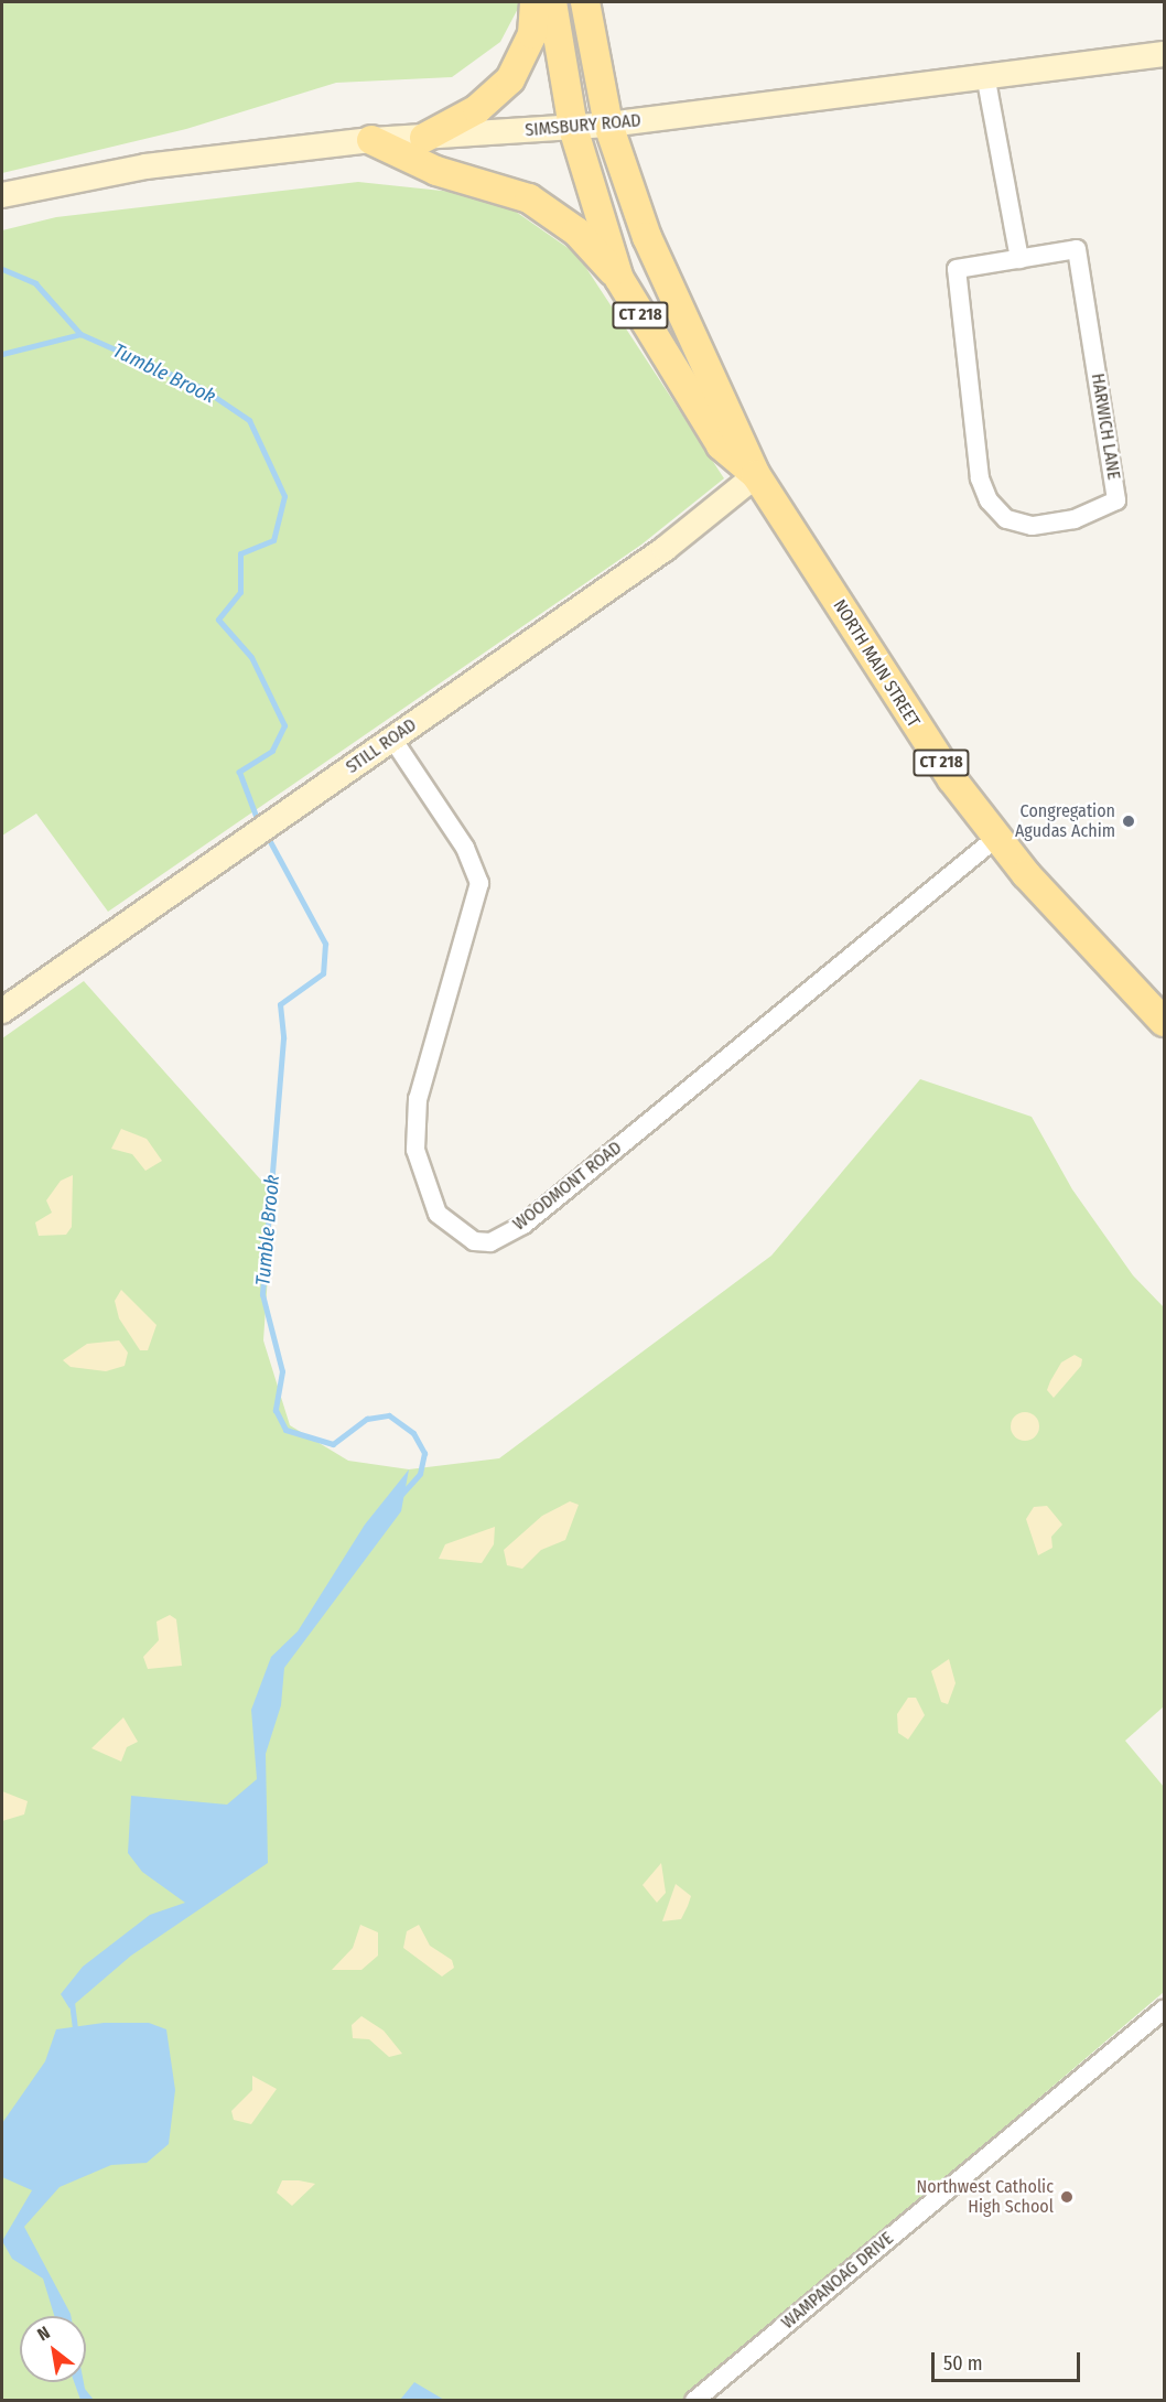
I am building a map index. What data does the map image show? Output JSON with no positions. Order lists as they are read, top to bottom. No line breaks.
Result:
{"streets":{"main road":["SIMSBURY ROAD","CT 218","NORTH MAIN STREET","STILL ROAD"],"street":["HARWICH LANE","WOODMONT ROAD","WAMPANOAG DRIVE"]},"crossings":[["SIMSBURY ROAD","CT 218"],["SIMSBURY ROAD","NORTH MAIN STREET"],["CT 218","NORTH MAIN STREET"],["NORTH MAIN STREET","STILL ROAD"],["NORTH MAIN STREET","WOODMONT ROAD"],["STILL ROAD","WOODMONT ROAD"]],"water":["Tumble Brook"],"places":["Congregation Agudas Achim","Northwest Catholic High School"],"scale_bar":"50 m","north":"top left"}
